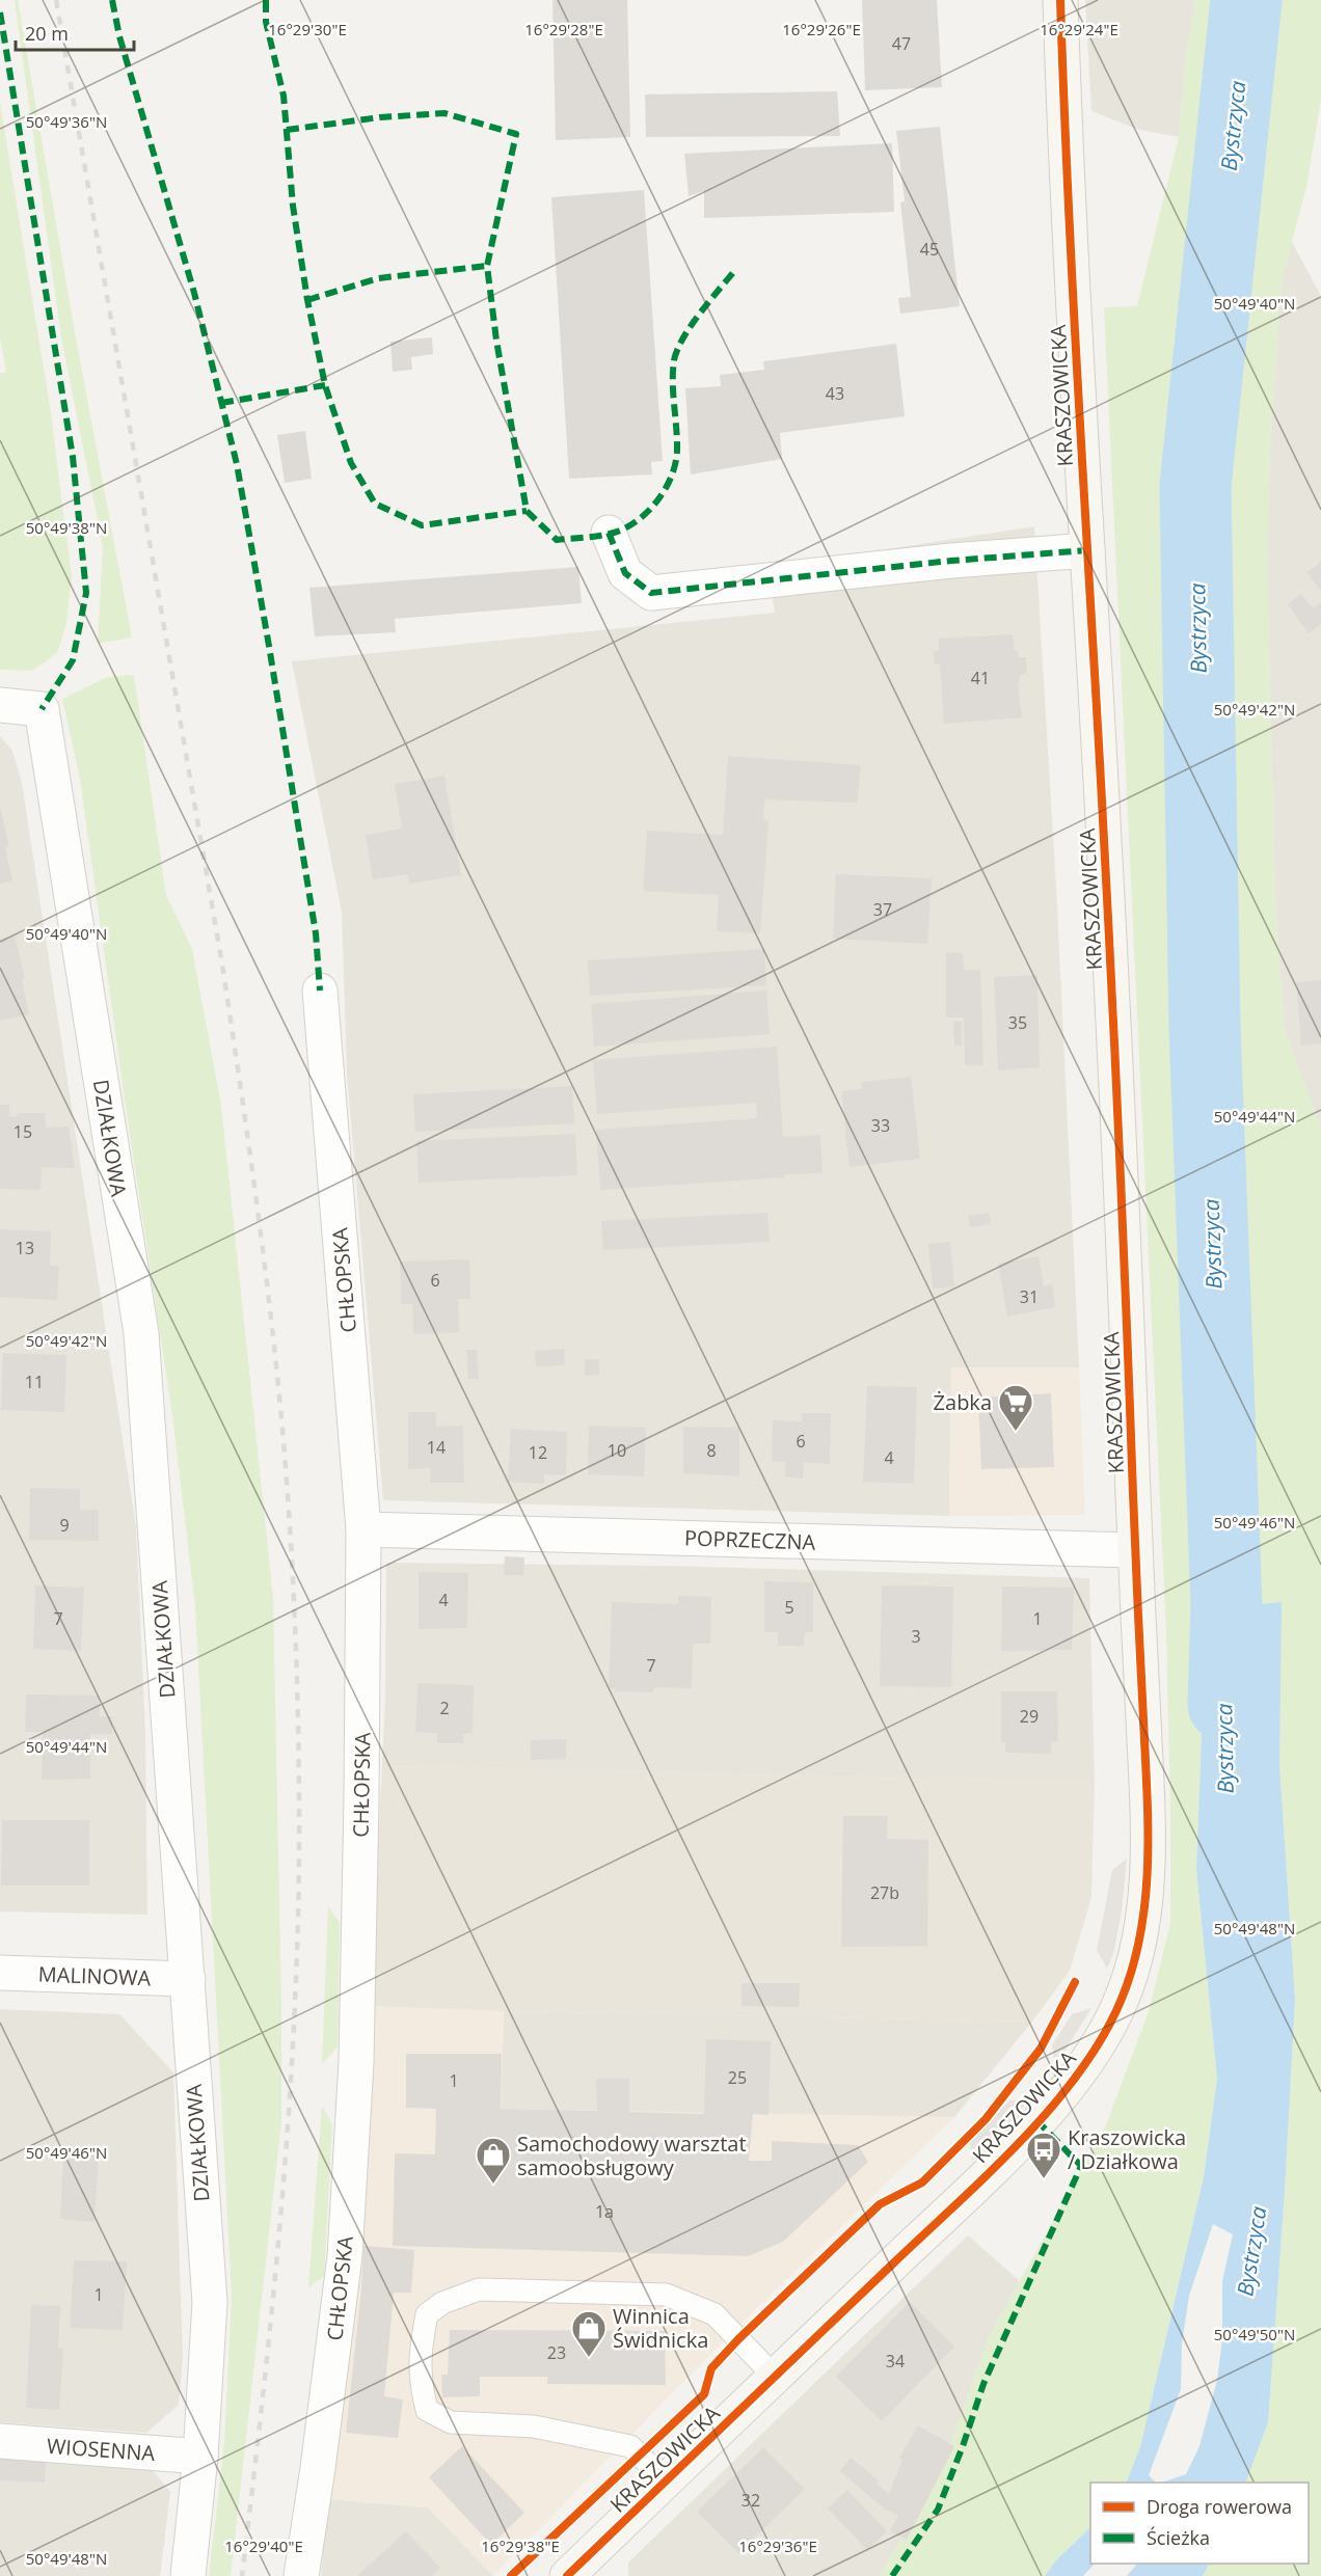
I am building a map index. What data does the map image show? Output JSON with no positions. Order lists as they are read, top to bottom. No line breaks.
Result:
{"streets":{"street":["KRASZOWICKA","DZIAŁKOWA","CHŁOPSKA","POPRZECZNA","MALINOWA","WIOSENNA"]},"crossings":[["KRASZOWICKA","POPRZECZNA"],["DZIAŁKOWA","MALINOWA"],["DZIAŁKOWA","WIOSENNA"],["CHŁOPSKA","POPRZECZNA"]],"water":["Bystrzyca"],"places":{"supermarket":["Żabka"],"bus stop":["Kraszowicka / Działkowa"],"shop":["Samochodowy warsztat samoobsługowy","Winnica Świdnicka"]},"house_numbers":["47","45","43","41","37","35","33","15","13","6","31","11","6","14","10","8","12","4","9","4","5","7","1","3","7","2","29","27b","25","1","1a","1","23","34","32"],"legend":["Droga rowerowa","Ścieżka"],"scale_bar":"20 m","coordinates":["16°29'28\"E","16°29'24\"E","16°29'30\"E","16°29'26\"E","50°49'36\"N","50°49'40\"N","50°49'38\"N","50°49'42\"N","50°49'44\"N","50°49'46\"N","50°49'48\"N","50°49'50\"N","16°29'40\"E","16°29'38\"E","16°29'36\"E"]}
